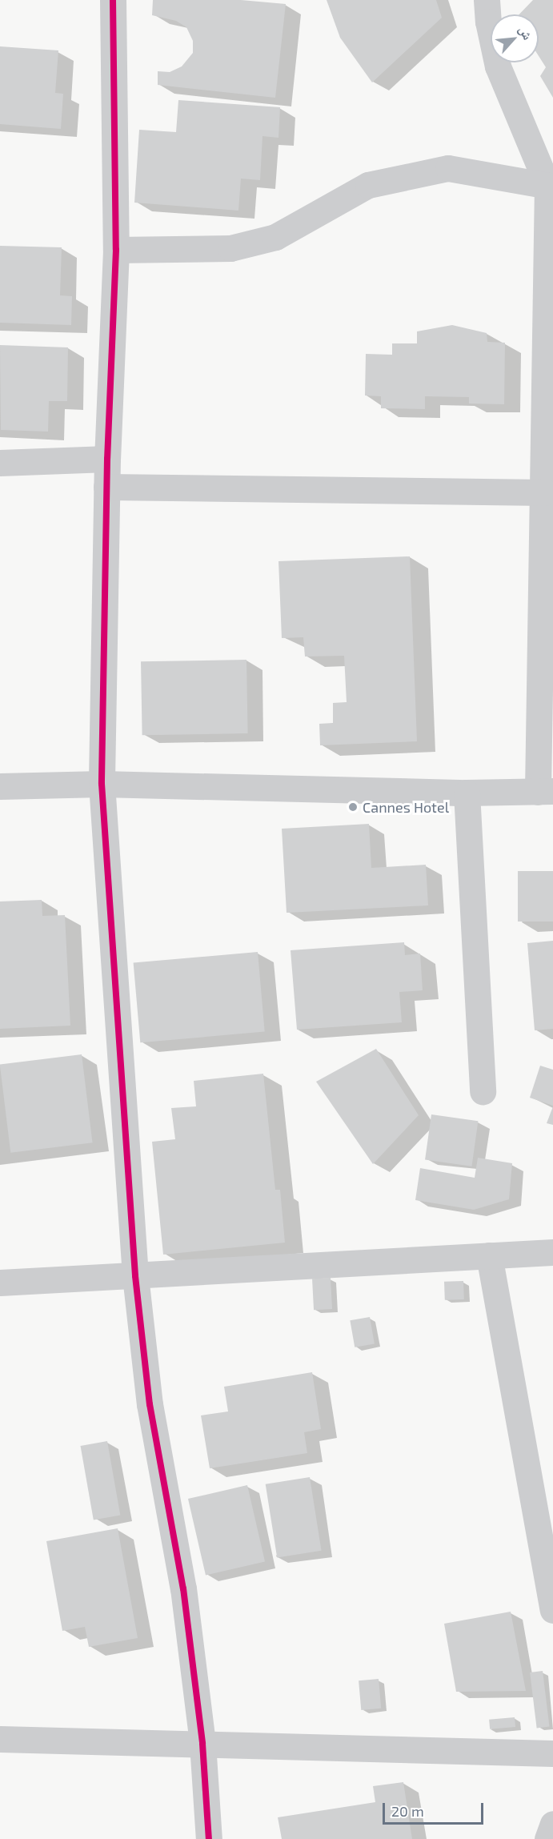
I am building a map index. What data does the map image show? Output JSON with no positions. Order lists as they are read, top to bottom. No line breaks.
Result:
{"places":["Cannes Hotel"],"scale_bar":"20 m","north":"top right"}
